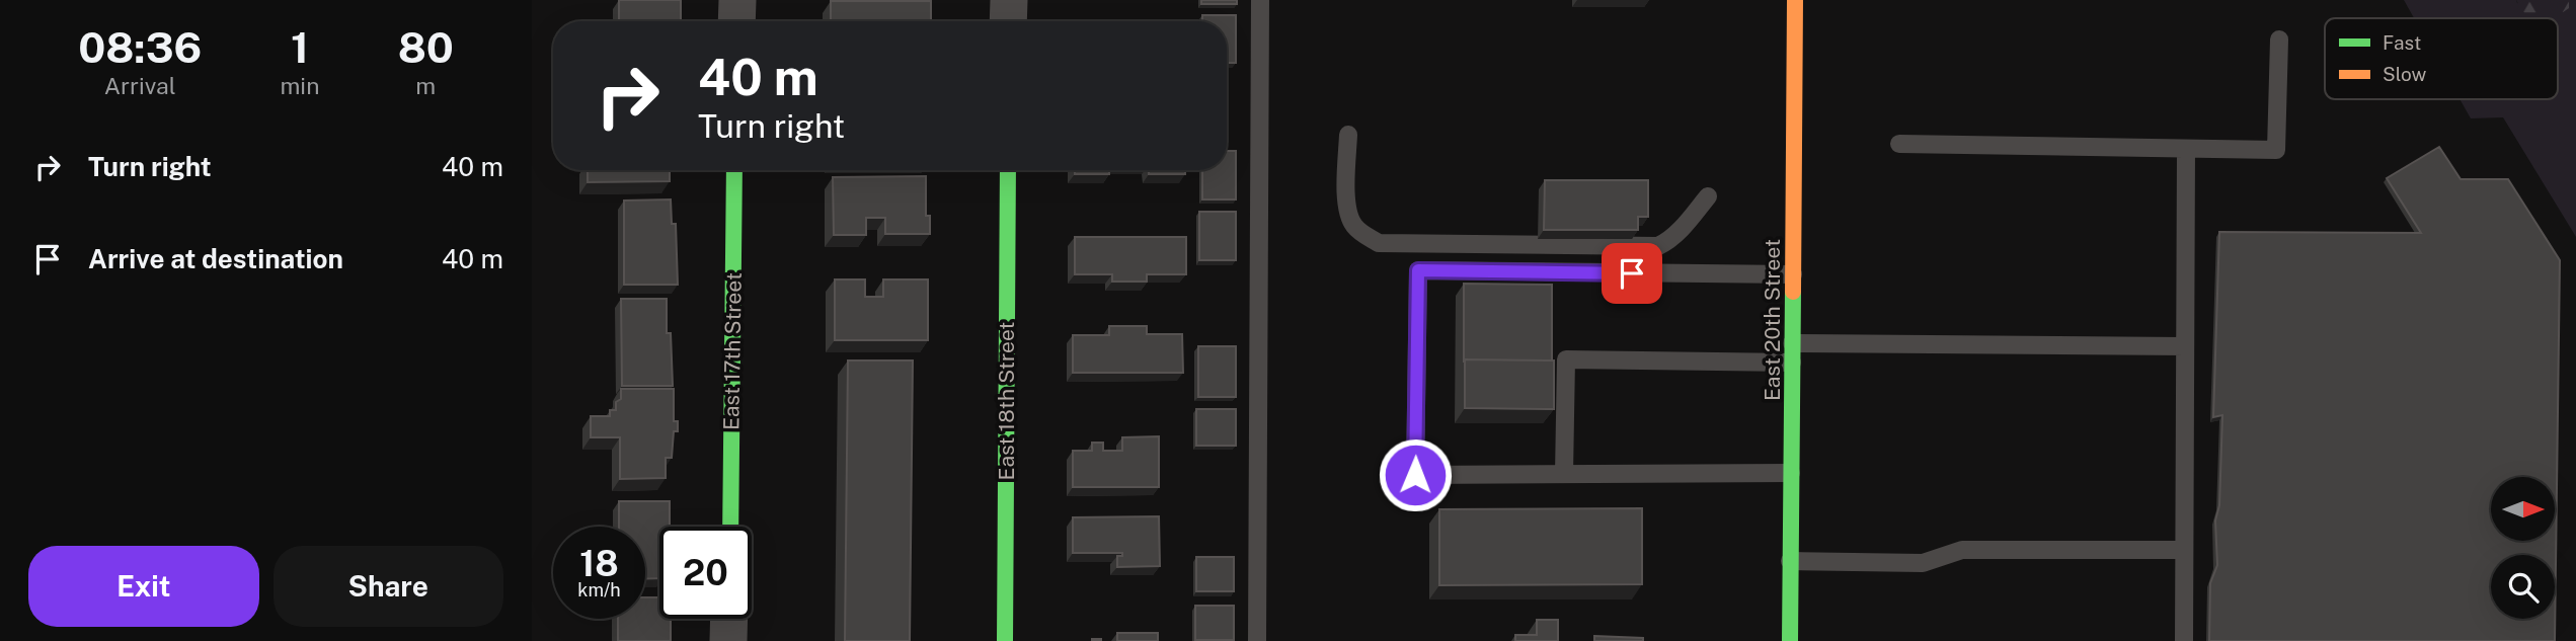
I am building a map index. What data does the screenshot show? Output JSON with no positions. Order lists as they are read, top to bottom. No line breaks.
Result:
{"streets":{"street":["East 20th Street","East 17th Street","East 18th Street"]},"legend":["Fast","Slow"],"north":"right","page":{"eta":["08:36","Arrival","1","min","80","m"],"turn":["40 m","Turn right"],"list":[{"name":"Turn right","value":"40 m"},{"name":"Arrive at destination","value":"40 m"}],"speed":"18 km/h","limit":"20","buttons":["Exit","Share"]}}
